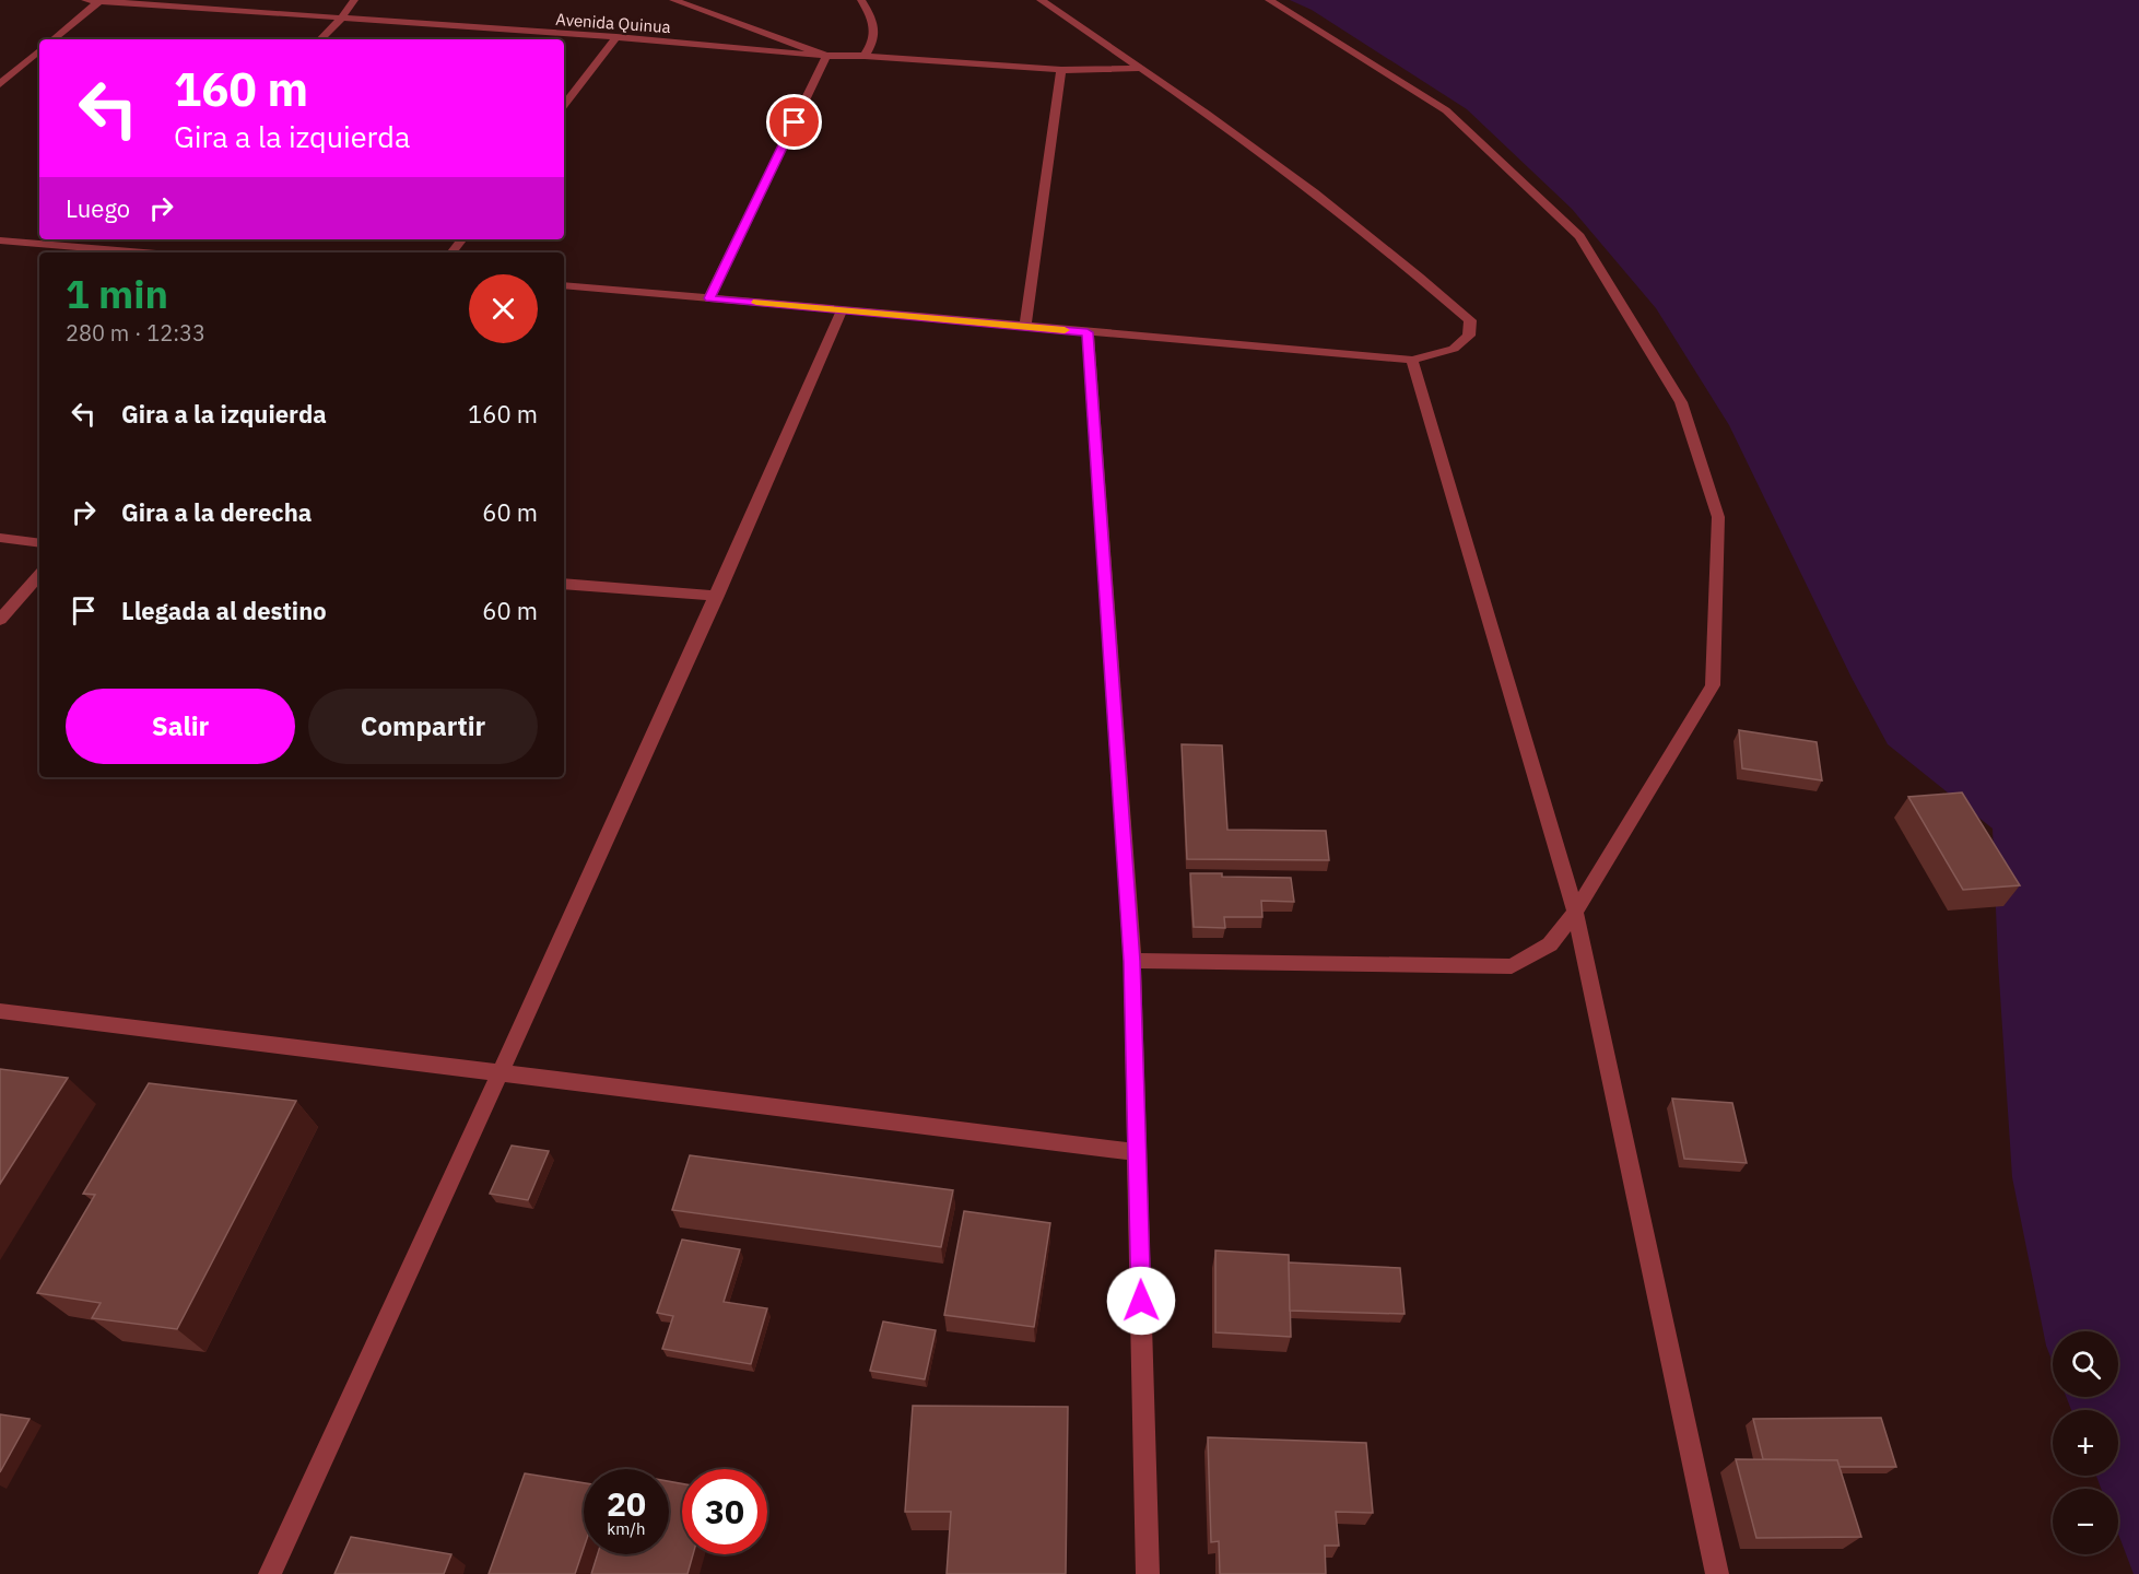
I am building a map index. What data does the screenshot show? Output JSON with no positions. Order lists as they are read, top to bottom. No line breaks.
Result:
{"streets":{"street":["Avenida Quinua"]},"page":{"turn":["160 m","Gira a la izquierda"],"then":"Luego","heading":["1 min","280 m · 12:33"],"list":[{"name":"Gira a la izquierda","value":"160 m"},{"name":"Gira a la derecha","value":"60 m"},{"name":"Llegada al destino","value":"60 m"}],"buttons":["Salir","Compartir"],"map_buttons":["+","−"],"speed":"20 km/h","limit":"30"}}
